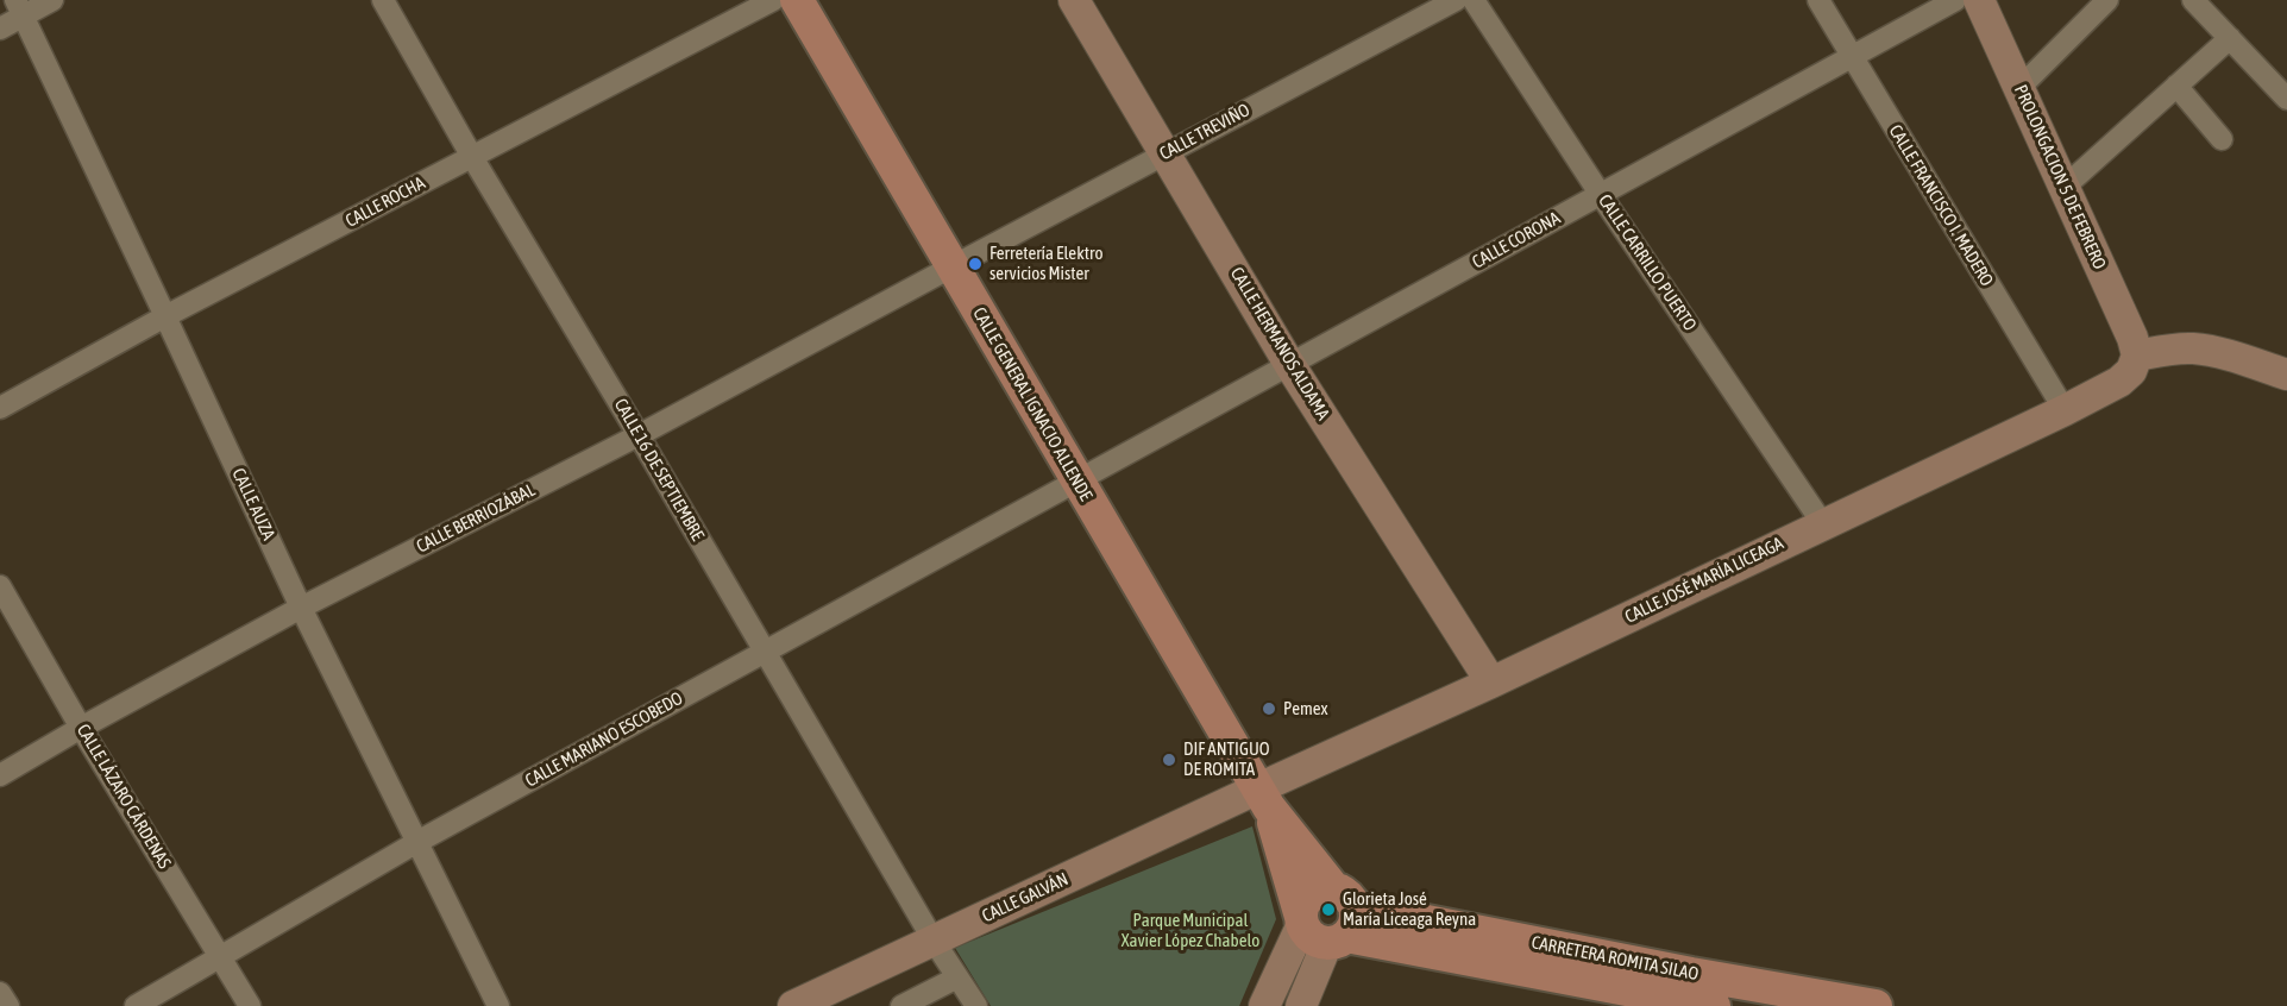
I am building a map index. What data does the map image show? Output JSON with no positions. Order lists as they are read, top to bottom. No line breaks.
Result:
{"streets":{"main road":["CALLE GENERAL IGNACIO ALLENDE","CARRETERA ROMITA SILAO"],"street":["CALLE TREVIÑO","PROLONGACION 5 DE FEBRERO","CALLE ROCHA","CALLE FRANCISCO I. MADERO","CALLE CORONA","CALLE CARRILLO PUERTO","CALLE HERMANOS ALDAMA","CALLE 16 DE SEPTIEMBRE","CALLE AUZA","CALLE BERRIOZÁBAL","CALLE JOSÉ MARÍA LICEAGA","CALLE MARIANO ESCOBEDO","CALLE LÁZARO CÁRDENAS","CALLE GALVÁN"]},"crossings":[["CALLE TREVIÑO","CALLE HERMANOS ALDAMA"],["CALLE TREVIÑO","CALLE GENERAL IGNACIO ALLENDE"],["CALLE TREVIÑO","CALLE BERRIOZÁBAL"],["PROLONGACION 5 DE FEBRERO","CALLE JOSÉ MARÍA LICEAGA"],["CALLE ROCHA","CALLE 16 DE SEPTIEMBRE"],["CALLE ROCHA","CALLE AUZA"],["CALLE FRANCISCO I. MADERO","CALLE CORONA"],["CALLE FRANCISCO I. MADERO","CALLE JOSÉ MARÍA LICEAGA"],["CALLE CORONA","CALLE CARRILLO PUERTO"],["CALLE CORONA","CALLE HERMANOS ALDAMA"],["CALLE CORONA","CALLE GENERAL IGNACIO ALLENDE"],["CALLE CORONA","CALLE MARIANO ESCOBEDO"],["CALLE CARRILLO PUERTO","CALLE JOSÉ MARÍA LICEAGA"],["CALLE HERMANOS ALDAMA","CALLE JOSÉ MARÍA LICEAGA"],["CALLE GENERAL IGNACIO ALLENDE","CALLE BERRIOZÁBAL"],["CALLE GENERAL IGNACIO ALLENDE","CALLE JOSÉ MARÍA LICEAGA"],["CALLE GENERAL IGNACIO ALLENDE","CALLE MARIANO ESCOBEDO"],["CALLE GENERAL IGNACIO ALLENDE","CALLE GALVÁN"],["CALLE GENERAL IGNACIO ALLENDE","CARRETERA ROMITA SILAO"],["CALLE 16 DE SEPTIEMBRE","CALLE BERRIOZÁBAL"],["CALLE 16 DE SEPTIEMBRE","CALLE MARIANO ESCOBEDO"],["CALLE 16 DE SEPTIEMBRE","CALLE GALVÁN"],["CALLE AUZA","CALLE BERRIOZÁBAL"],["CALLE AUZA","CALLE MARIANO ESCOBEDO"],["CALLE BERRIOZÁBAL","CALLE LÁZARO CÁRDENAS"],["CALLE JOSÉ MARÍA LICEAGA","CALLE GALVÁN"],["CALLE MARIANO ESCOBEDO","CALLE LÁZARO CÁRDENAS"]],"parks":["Parque Municipal Xavier López Chabelo"],"places":["Ferretería Elektro servicios Mister","Pemex","DIF ANTIGUO DE ROMITA","Glorieta José María Liceaga Reyna"]}
